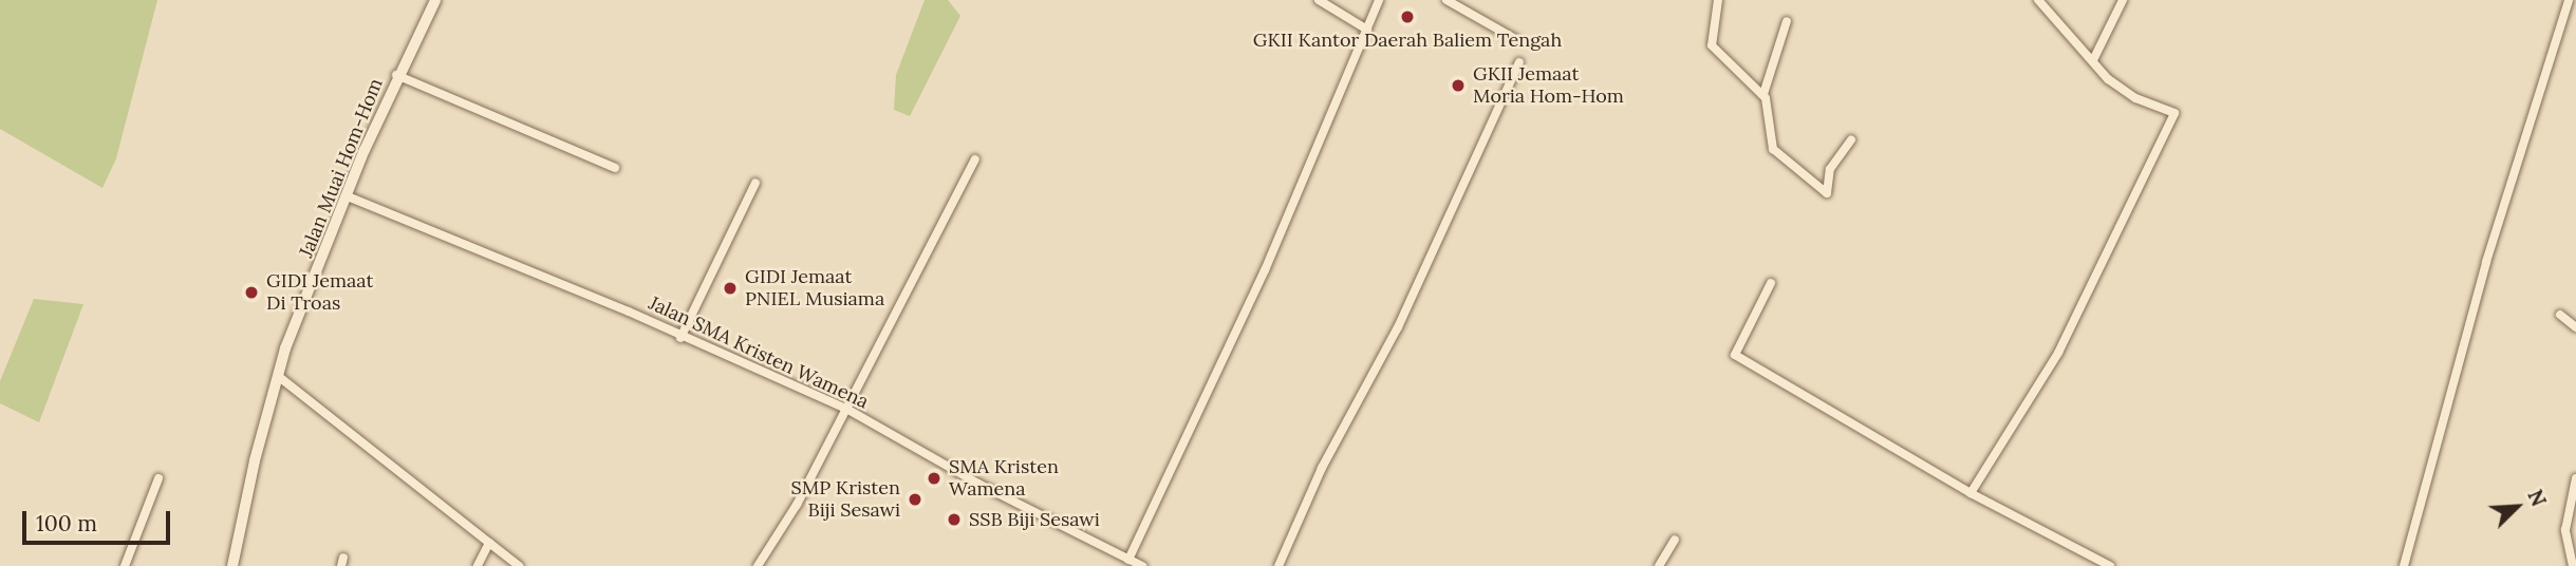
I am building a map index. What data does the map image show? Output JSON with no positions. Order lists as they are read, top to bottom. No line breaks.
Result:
{"streets":{"street":["Jalan Muai Hom-Hom","Jalan SMA Kristen Wamena"]},"crossings":[["Jalan Muai Hom-Hom","Jalan SMA Kristen Wamena"]],"places":["GKII Kantor Daerah Baliem Tengah","GKII Jemaat Moria Hom-Hom","GIDI Jemaat PNIEL Musiama","GIDI Jemaat Di Troas","SMA Kristen Wamena","SMP Kristen Biji Sesawi","SSB Biji Sesawi"],"scale_bar":"100 m","north":"top right"}
